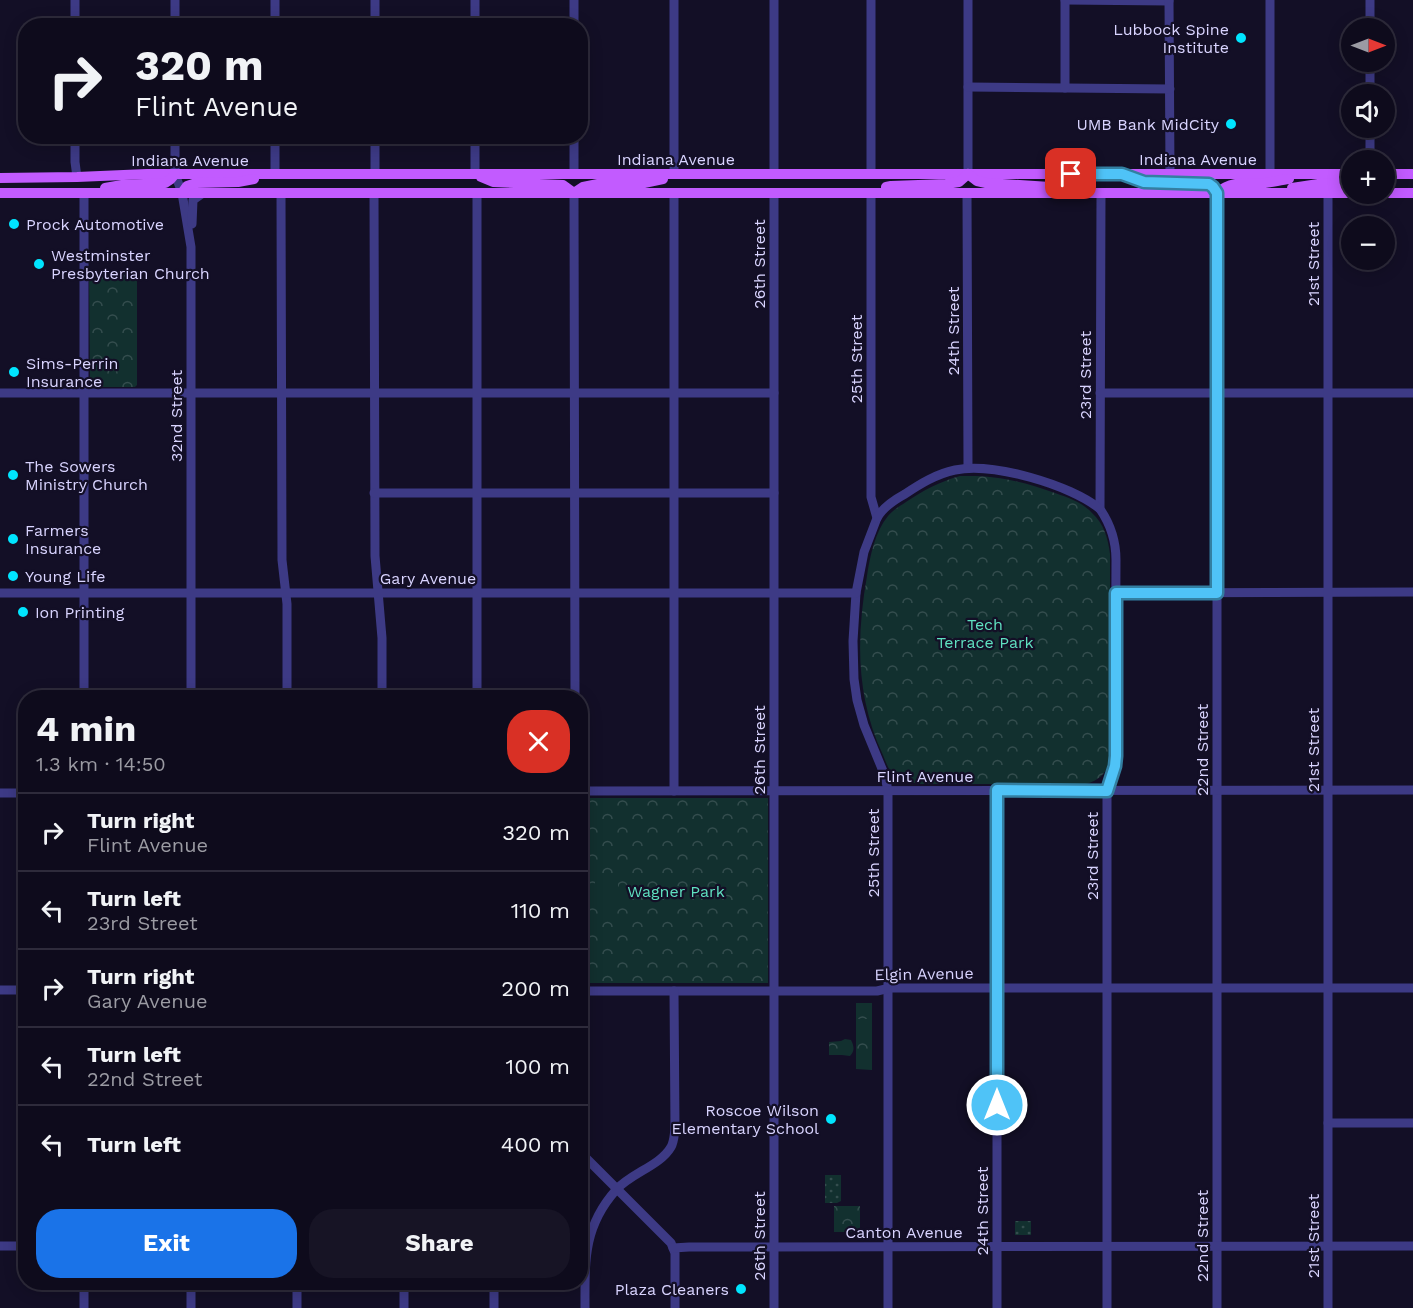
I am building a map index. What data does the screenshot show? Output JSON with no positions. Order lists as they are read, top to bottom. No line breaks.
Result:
{"streets":{"main road":["Indiana Avenue"],"street":["26th Street","21st Street","24th Street","25th Street","23rd Street","32nd Street","Gary Avenue","22nd Street","Flint Avenue","Elgin Avenue","Canton Avenue"]},"crossings":[["Indiana Avenue","26th Street"],["Indiana Avenue","21st Street"],["Indiana Avenue","24th Street"],["Indiana Avenue","25th Street"],["Indiana Avenue","23rd Street"],["Indiana Avenue","32nd Street"],["Indiana Avenue","22nd Street"],["26th Street","Gary Avenue"],["26th Street","Flint Avenue"],["26th Street","Elgin Avenue"],["26th Street","Canton Avenue"],["21st Street","Flint Avenue"],["21st Street","Elgin Avenue"],["21st Street","Canton Avenue"],["24th Street","Flint Avenue"],["24th Street","Elgin Avenue"],["24th Street","Canton Avenue"],["25th Street","Gary Avenue"],["25th Street","Flint Avenue"],["25th Street","Elgin Avenue"],["25th Street","Canton Avenue"],["23rd Street","Flint Avenue"],["23rd Street","Elgin Avenue"],["23rd Street","Canton Avenue"],["32nd Street","Gary Avenue"],["22nd Street","Flint Avenue"],["22nd Street","Elgin Avenue"],["22nd Street","Canton Avenue"]],"parks":["Tech Terrace Park","Wagner Park"],"places":["Lubbock Spine Institute","UMB Bank MidCity","Prock Automotive","Westminster Presbyterian Church","Sims-Perrin Insurance","The Sowers Ministry Church","Farmers Insurance","Young Life","Ion Printing","Roscoe Wilson Elementary School","Plaza Cleaners"],"north":"right","page":{"map_buttons":["+","−"],"turn":["320 m","Flint Avenue"],"heading":["4 min","1.3 km · 14:50"],"list":[{"name":"Turn right","note":"Flint Avenue","value":"320 m"},{"name":"Turn left","note":"23rd Street","value":"110 m"},{"name":"Turn right","note":"Gary Avenue","value":"200 m"},{"name":"Turn left","note":"22nd Street","value":"100 m"},{"name":"Turn left","value":"400 m"}],"buttons":["Exit","Share"]}}
